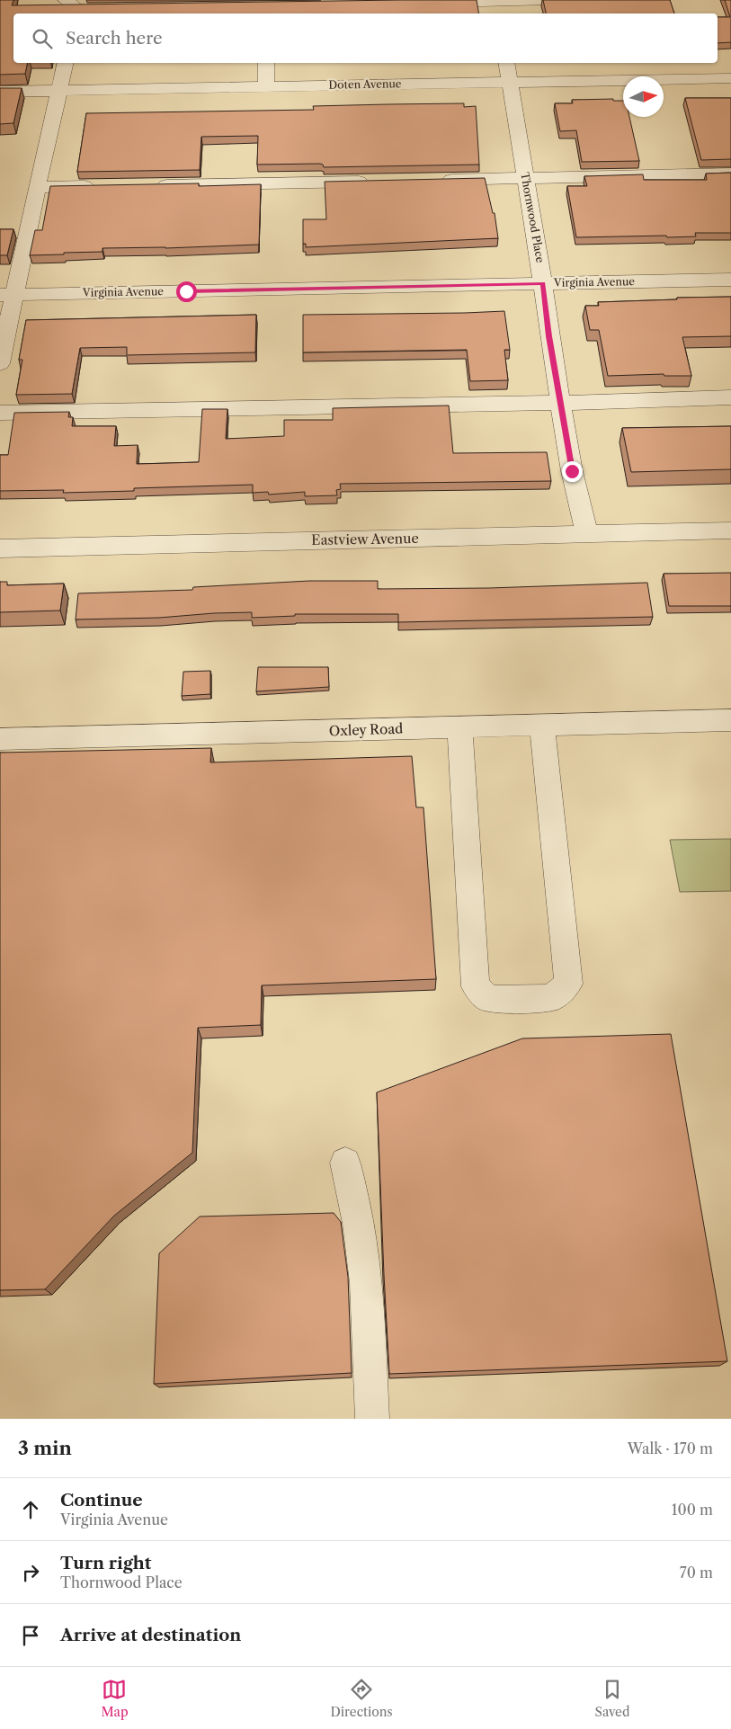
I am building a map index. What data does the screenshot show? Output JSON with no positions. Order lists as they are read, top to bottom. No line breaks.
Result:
{"streets":{"street":["Doten Avenue","Thornwood Place","Virginia Avenue","Eastview Avenue","Oxley Road"]},"crossings":[["Doten Avenue","Thornwood Place"],["Thornwood Place","Virginia Avenue"],["Thornwood Place","Eastview Avenue"]],"north":"right","page":{"search":"Search here","heading":["3 min","Walk · 170 m"],"list":[["Continue","Virginia Avenue","100 m"],["Turn right","Thornwood Place","70 m"],"Arrive at destination"],"nav":["Map","Directions","Saved"]}}
